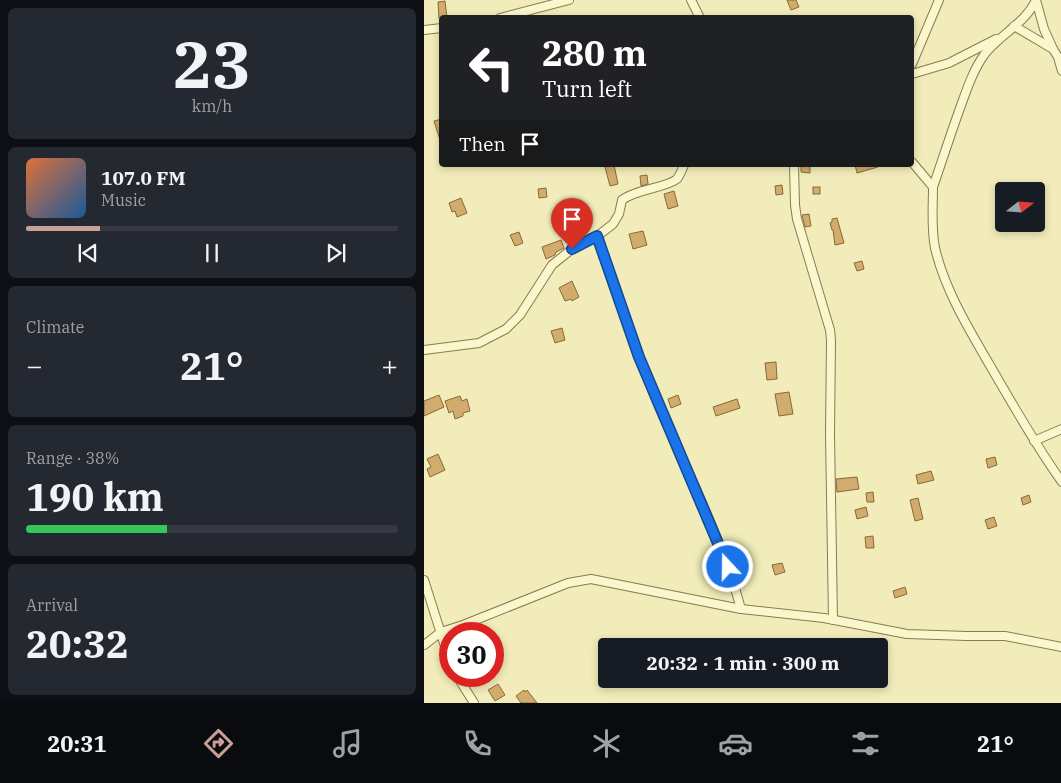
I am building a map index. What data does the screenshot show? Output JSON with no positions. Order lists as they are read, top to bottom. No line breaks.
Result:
{"north":"right","page":{"tile":[["23","km/h"],"Climate",["Range · 38%","190 km"],["Arrival","20:32"]],"turn":["280 m","Turn left"],"then":"Then","song":["107.0 FM","Music"],"heat":["−","21°","+"],"limit":"30","trip":"20:32 · 1 min · 300 m","tabs":["20:31","21°"]}}
